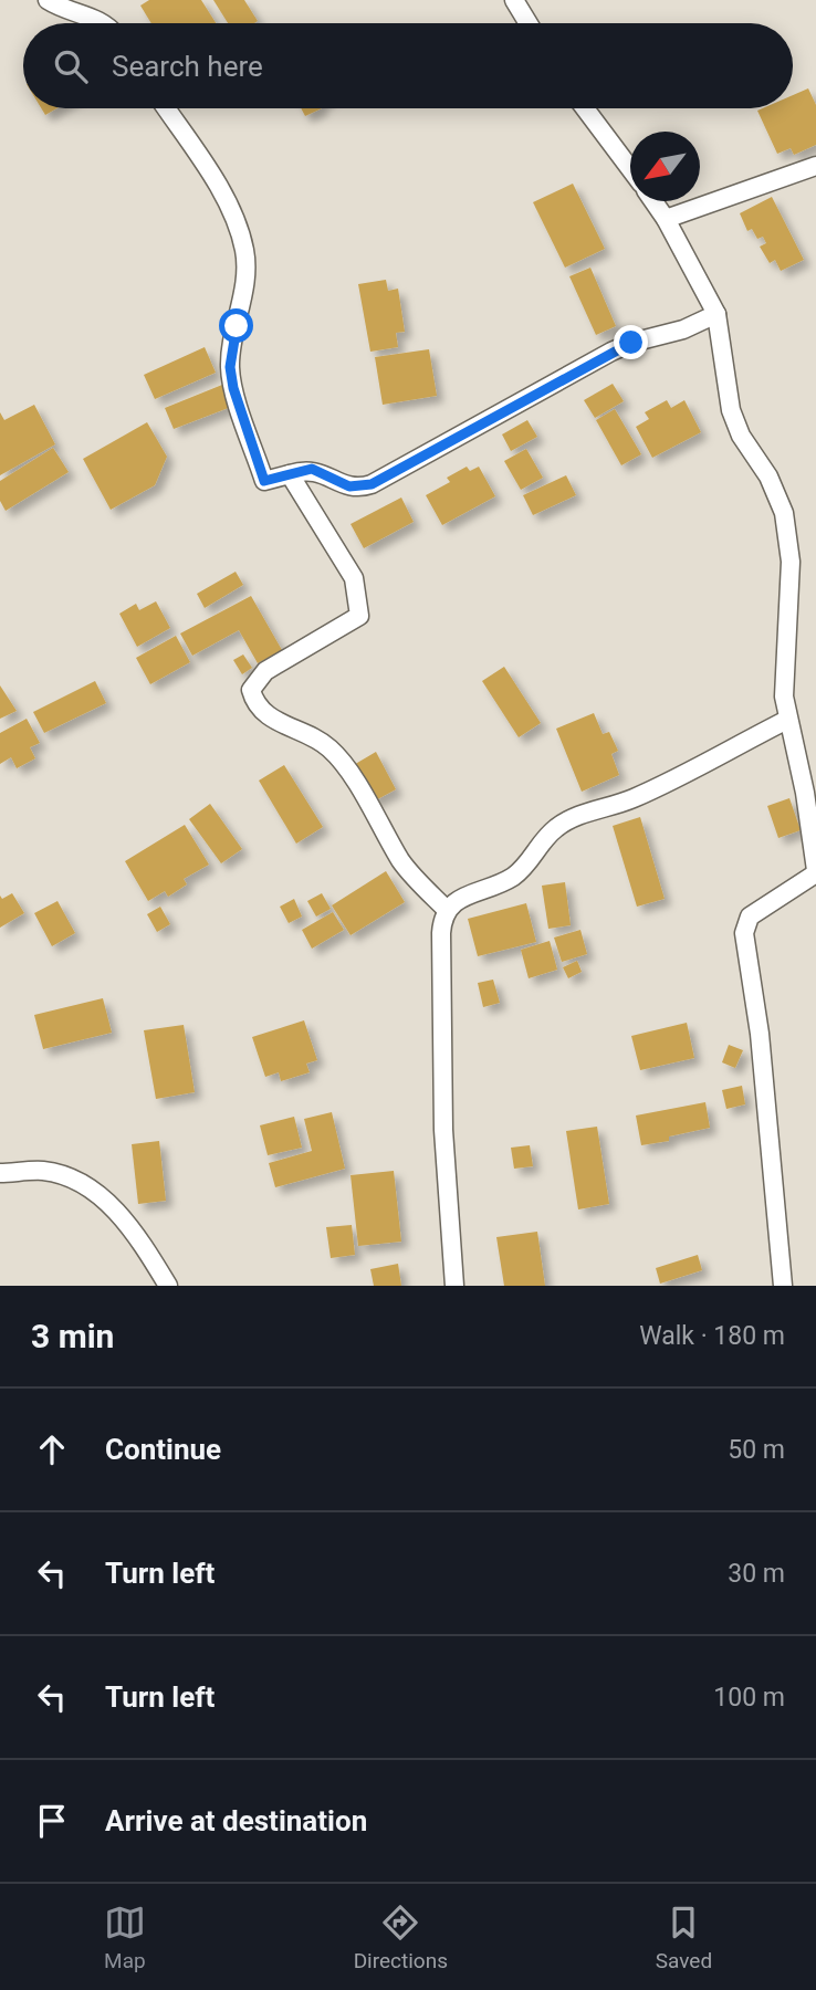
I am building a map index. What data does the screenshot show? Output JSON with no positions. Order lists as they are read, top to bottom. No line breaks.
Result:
{"north":"bottom left","page":{"search":"Search here","heading":["3 min","Walk · 180 m"],"list":[["Continue","50 m"],["Turn left","30 m"],["Turn left","100 m"],"Arrive at destination"],"nav":["Map","Directions","Saved"]}}
